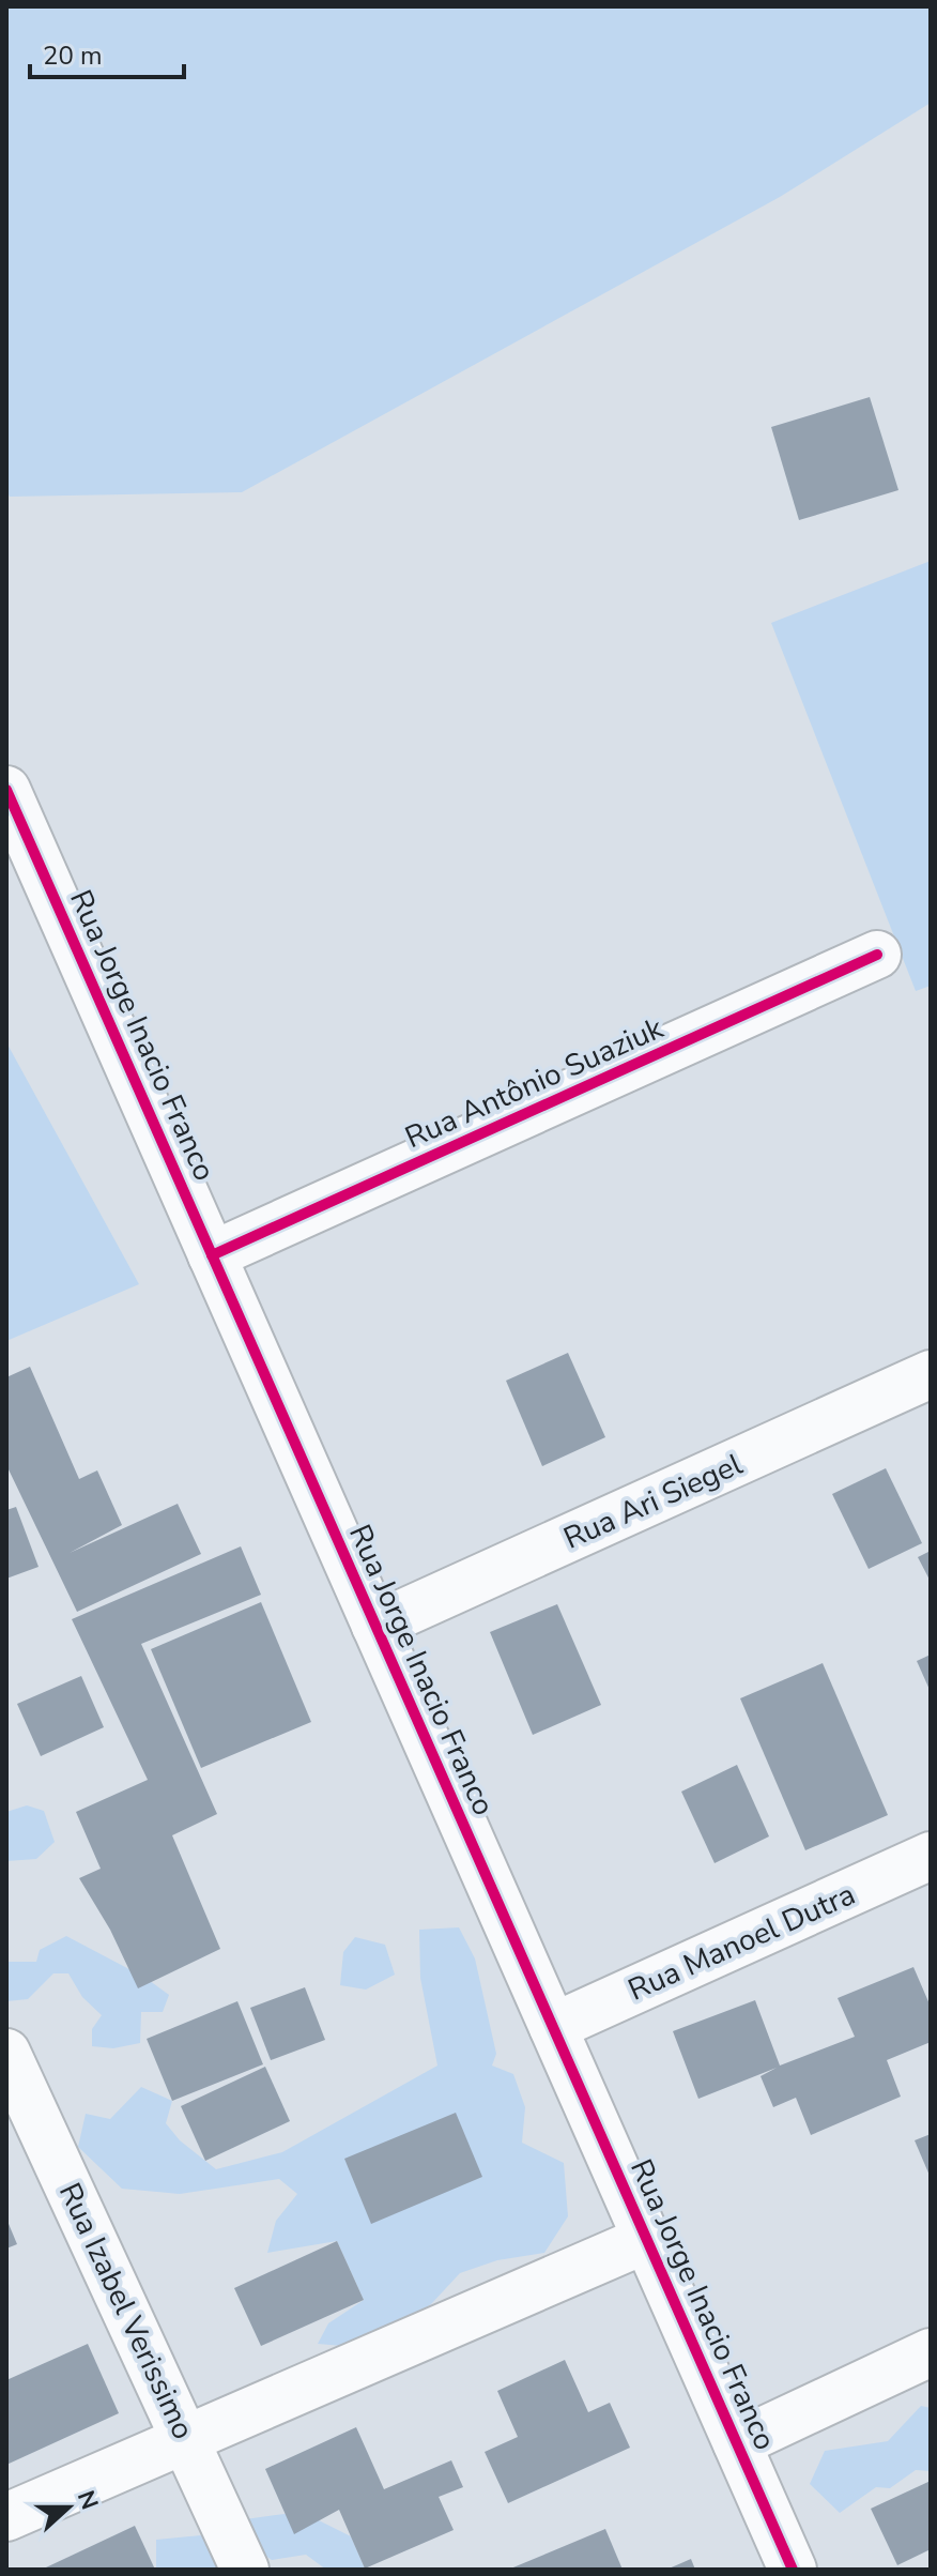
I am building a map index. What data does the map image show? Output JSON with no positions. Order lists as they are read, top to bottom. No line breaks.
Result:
{"streets":{"street":["Rua Jorge Inacio Franco","Rua Antônio Suaziuk","Rua Ari Siegel","Rua Manoel Dutra","Rua Izabel Verissimo"]},"crossings":[["Rua Jorge Inacio Franco","Rua Antônio Suaziuk"],["Rua Jorge Inacio Franco","Rua Ari Siegel"],["Rua Jorge Inacio Franco","Rua Manoel Dutra"]],"scale_bar":"20 m","north":"right"}
